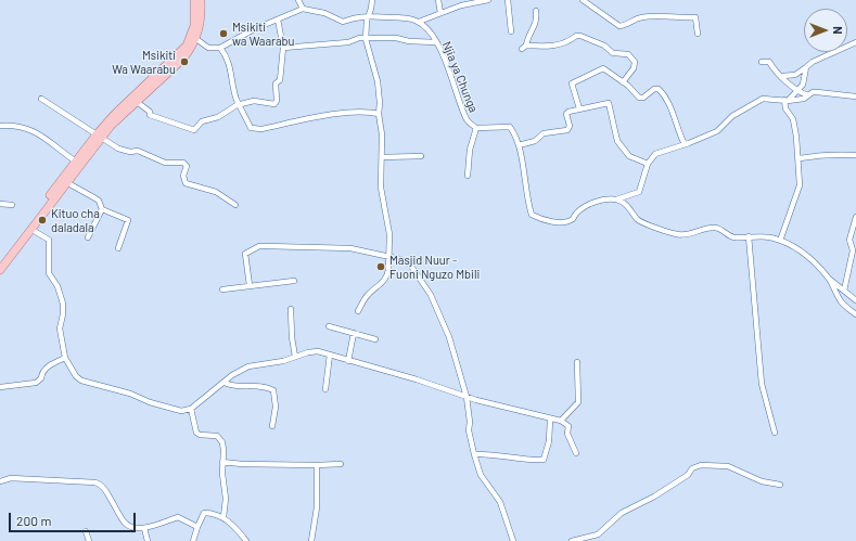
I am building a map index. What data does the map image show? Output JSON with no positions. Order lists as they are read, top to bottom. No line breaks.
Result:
{"streets":{"street":["Njia ya Chunga"]},"places":["Msikiti wa Waarabu","Msikiti Wa Waarabu","Kituo cha daladala","Masjid Nuur - Fuoni Nguzo Mbili"],"scale_bar":"200 m","north":"right"}
